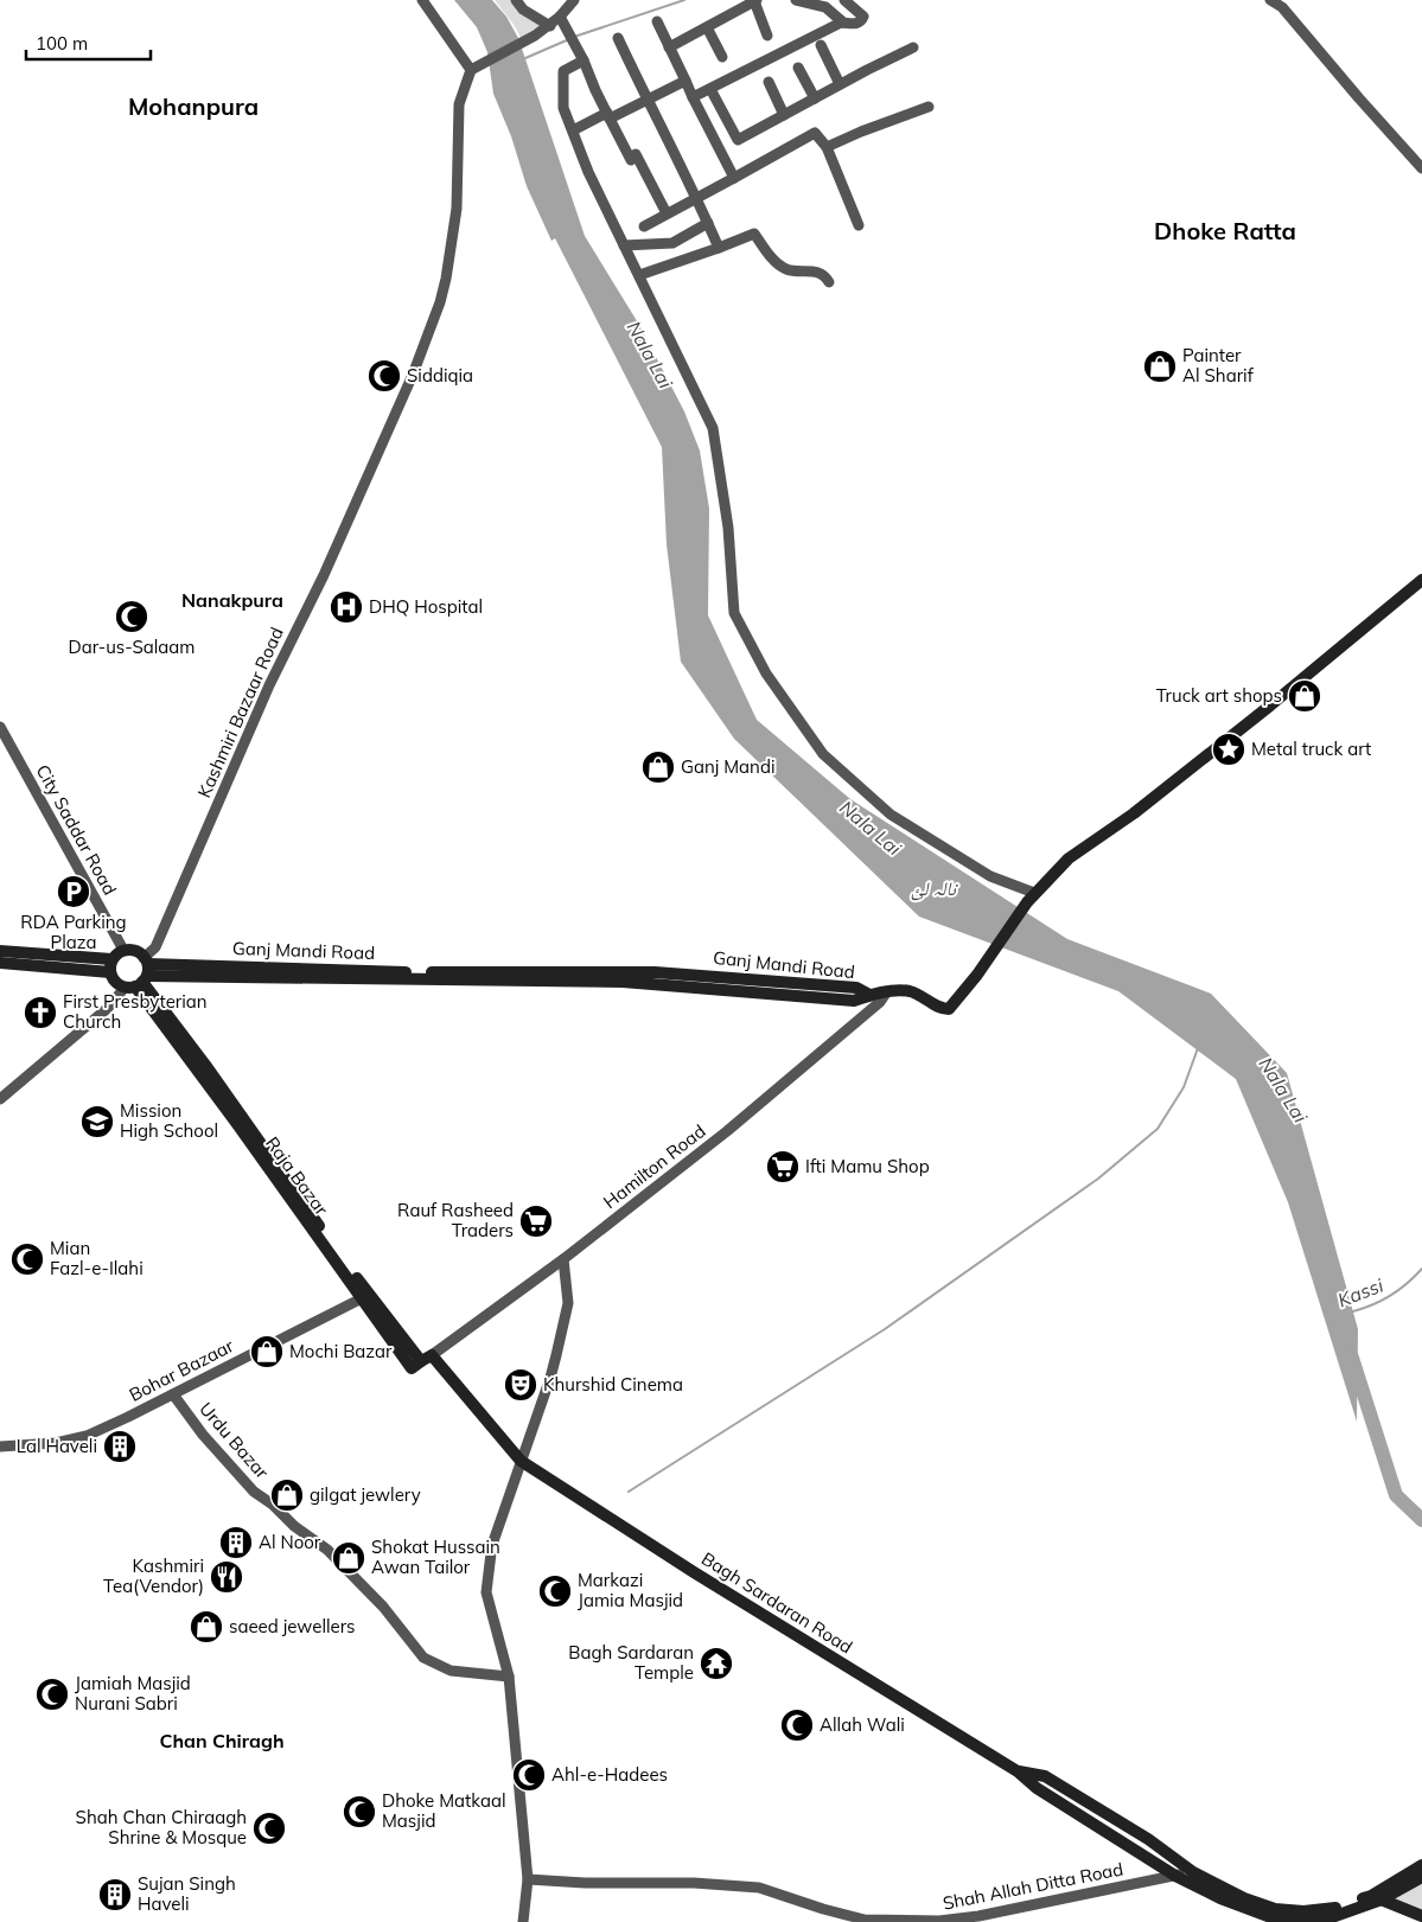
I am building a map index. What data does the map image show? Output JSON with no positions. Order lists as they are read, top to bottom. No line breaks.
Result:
{"streets":{"main road":["Ganj Mandi Road","Bagh Sardaran Road"],"street":["Kashmiri Bazaar Road","City Saddar Road","Hamilton Road","Bohar Bazaar","Urdu Bazar","Shah Allah Ditta Road"]},"crossings":[["Kashmiri Bazaar Road","City Saddar Road"],["Kashmiri Bazaar Road","Ganj Mandi Road"],["Kashmiri Bazaar Road","Bagh Sardaran Road"],["City Saddar Road","Ganj Mandi Road"],["City Saddar Road","Bagh Sardaran Road"],["Ganj Mandi Road","Hamilton Road"],["Ganj Mandi Road","Bagh Sardaran Road"],["Hamilton Road","Bagh Sardaran Road"],["Bohar Bazaar","Urdu Bazar"],["Bohar Bazaar","Bagh Sardaran Road"],["Bagh Sardaran Road","Shah Allah Ditta Road"]],"districts":["Mohanpura","Dhoke Ratta","Nanakpura","Chan Chiragh"],"water":["Nala Lai","نالہ لئ","Kassi"],"places":{"shop":["Painter Al Sharif","Truck art shops","Ganj Mandi","Mochi Bazar","gilgat jewlery","Shokat Hussain Awan Tailor","saeed jewellers"],"mosque":["Siddiqia","Dar-us-Salaam","Mian Fazl-e-Ilahi","Markazi Jamia Masjid","Jamiah Masjid Nurani Sabri","Allah Wali","Ahl-e-Hadees","Dhoke Matkaal Masjid","Shah Chan Chiraagh Shrine & Mosque"],"hospital":["DHQ Hospital"],"place":["Metal truck art"],"parking":["RDA Parking Plaza"],"church":["First Presbyterian Church"],"school or university":["Mission High School"],"supermarket":["Ifti Mamu Shop","Rauf Rasheed Traders"],"theatre":["Khurshid Cinema"],"building":["Lal Haveli","Al Noor","Sujan Singh Haveli"],"restaurant":["Kashmiri Tea(Vendor)"],"temple":["Bagh Sardaran Temple"]},"scale_bar":"100 m"}
